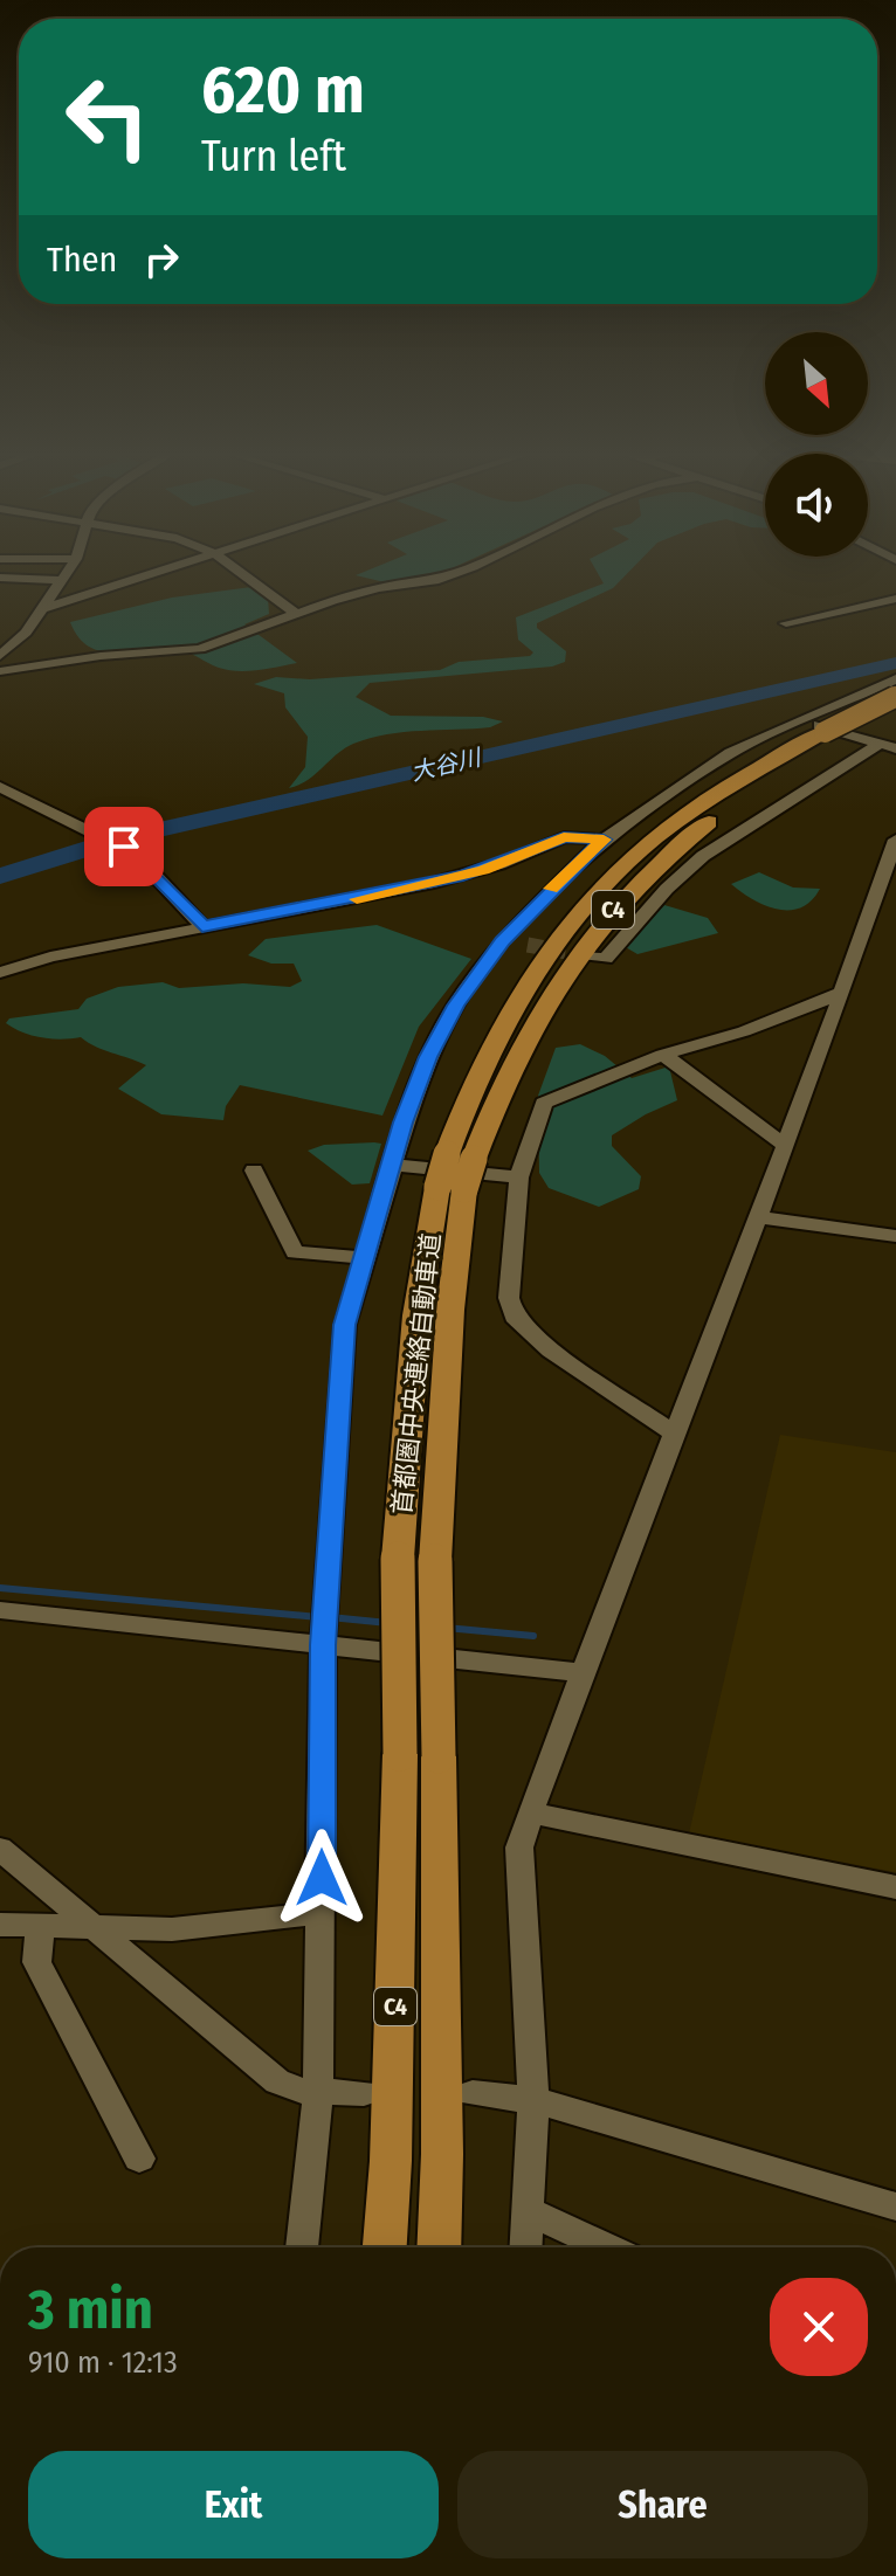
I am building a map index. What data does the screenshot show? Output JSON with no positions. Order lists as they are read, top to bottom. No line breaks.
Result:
{"streets":{"highway":["C4","首都圏中央連絡自動車道"]},"water":["大谷川"],"north":"bottom right","page":{"turn":["620 m","Turn left"],"then":"Then","heading":["3 min","910 m · 12:13"],"buttons":["Exit","Share"]}}
